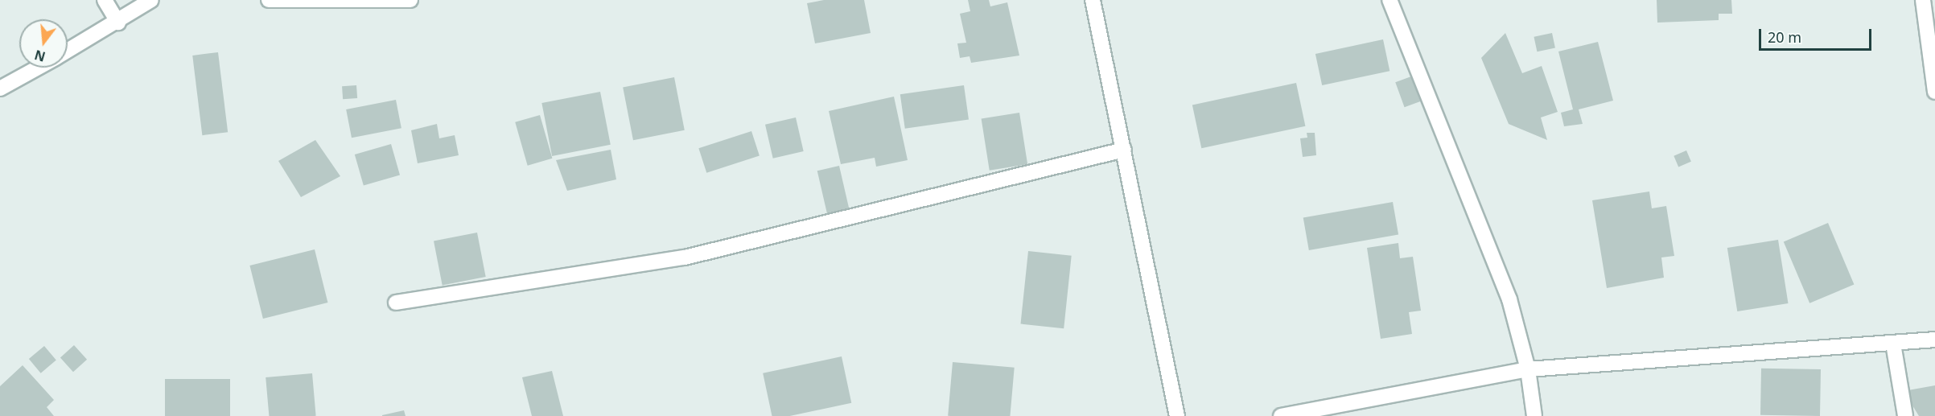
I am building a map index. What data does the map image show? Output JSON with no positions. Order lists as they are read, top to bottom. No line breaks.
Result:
{"scale_bar":"20 m","north":"bottom"}
